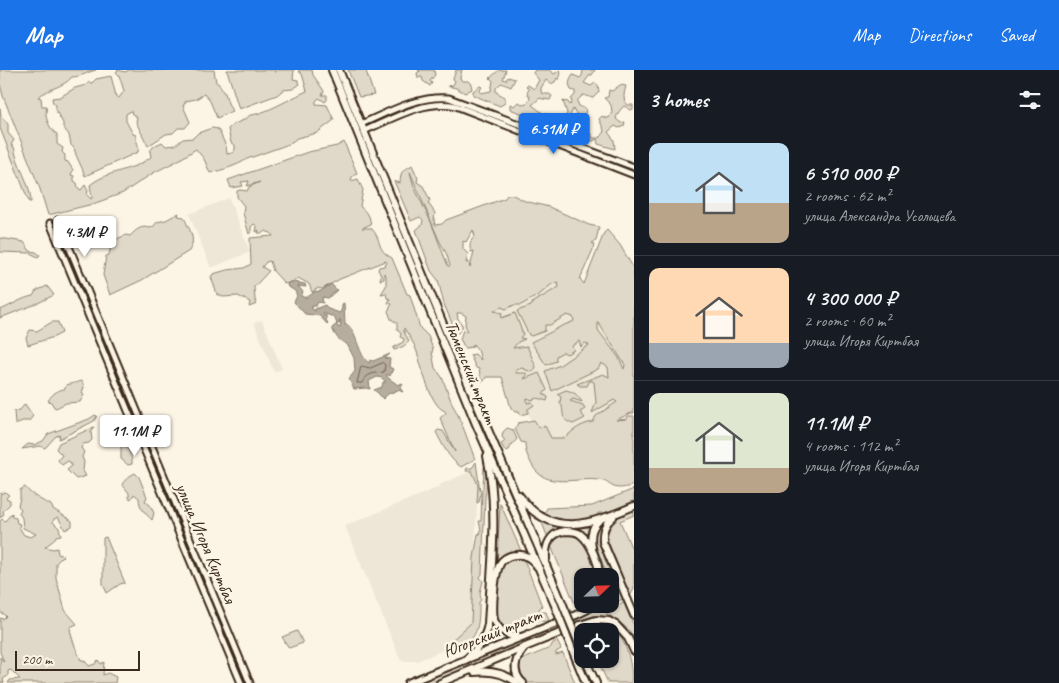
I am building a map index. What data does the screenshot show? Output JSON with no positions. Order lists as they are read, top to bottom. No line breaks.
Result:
{"streets":{"main road":["Тюменский тракт","Югорский тракт"],"street":["улица Игоря Киртбая"]},"scale_bar":"200 m","north":"top right","page":{"header":"Map","nav":["Map","Directions","Saved"],"heading":"3 homes","price":["6.51M ₽","4.3M ₽","11.1M ₽"],"list":[{"name":"6 510 000 ₽","note":"2 rooms · 62 m² · улица Александра Усольцева"},{"name":"4 300 000 ₽","note":"2 rooms · 60 m² · улица Игоря Киртбая"},{"name":"11.1M ₽","note":"4 rooms · 112 m² · улица Игоря Киртбая"}],"scale":"200 m"}}
